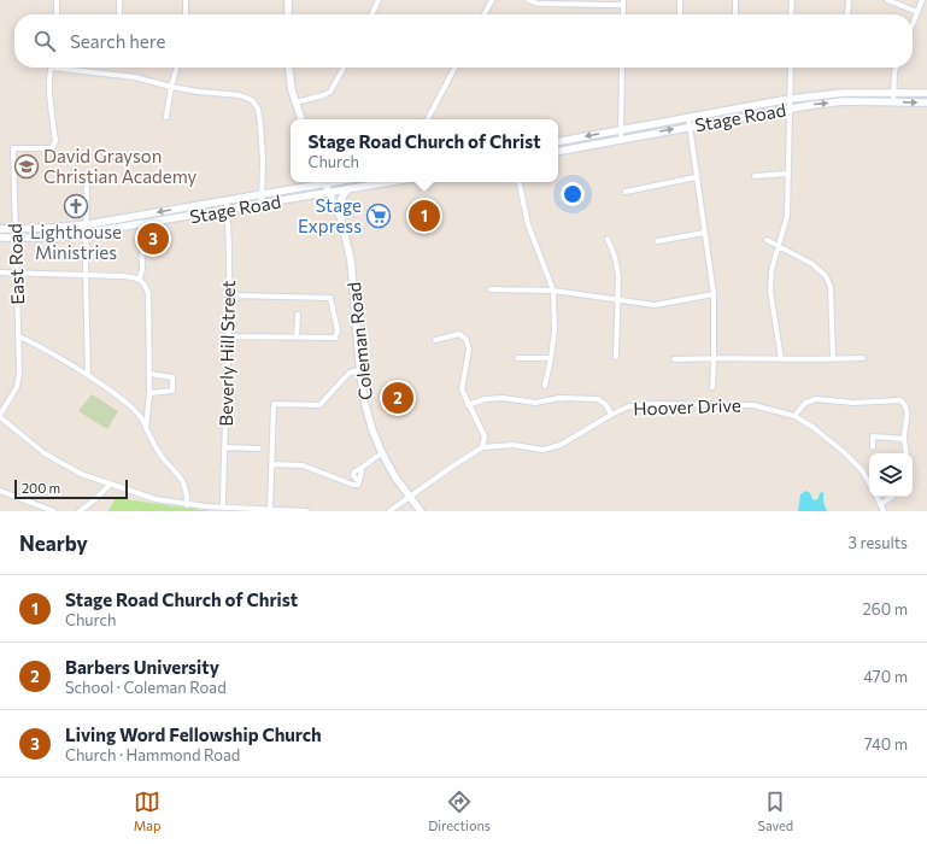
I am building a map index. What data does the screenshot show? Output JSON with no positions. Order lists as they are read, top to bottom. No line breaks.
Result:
{"streets":{"main road":["Stage Road","Coleman Road"],"street":["East Road","Beverly Hill Street","Hoover Drive"]},"crossings":[["Stage Road","East Road"],["Stage Road","Coleman Road"],["Stage Road","Beverly Hill Street"],["Coleman Road","Hoover Drive"]],"places":{"school or university":["David Grayson Christian Academy"],"church":["Lighthouse Ministries"],"supermarket":["Stage Express"]},"scale_bar":"200 m","page":{"search":"Search here","popup":["Stage Road Church of Christ","Church"],"pins":["1","3","2"],"scale":"200 m","heading":["Nearby","3 results"],"list":[{"mark":"1","name":"Stage Road Church of Christ","note":"Church","value":"260 m"},{"mark":"2","name":"Barbers University","note":"School · Coleman Road","value":"470 m"},{"mark":"3","name":"Living Word Fellowship Church","note":"Church · Hammond Road","value":"740 m"}],"nav":["Map","Directions","Saved"]}}
